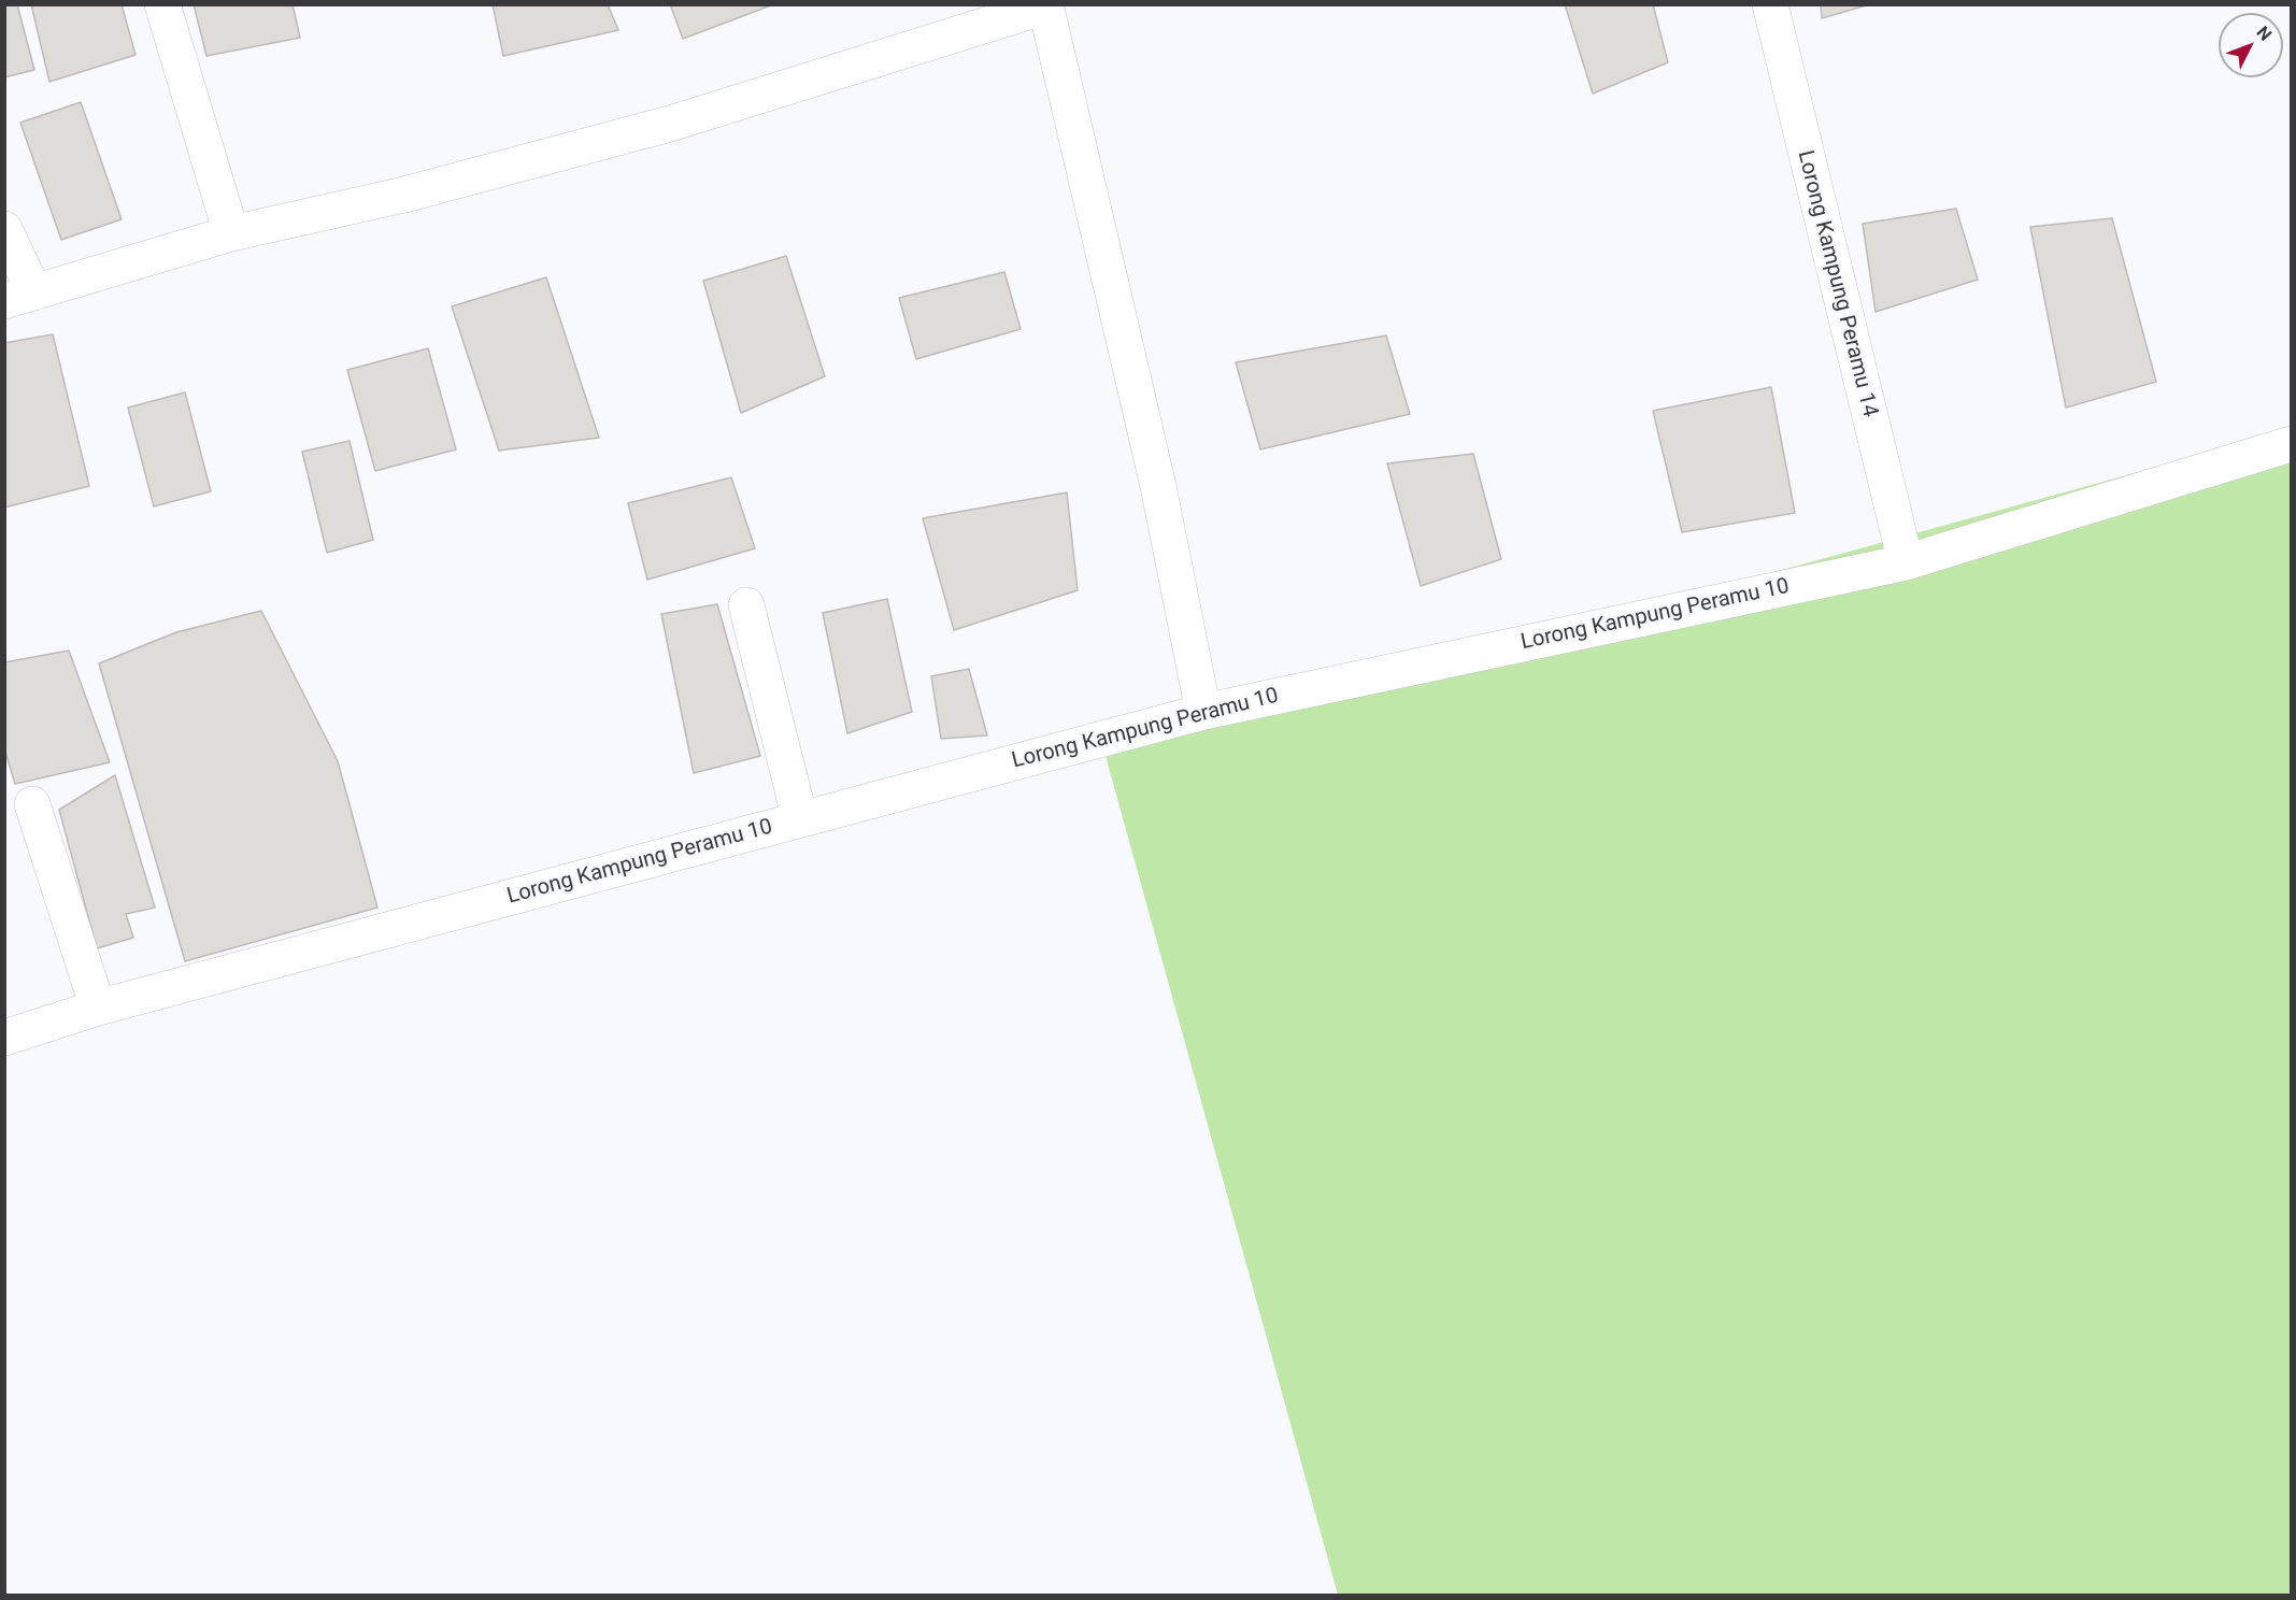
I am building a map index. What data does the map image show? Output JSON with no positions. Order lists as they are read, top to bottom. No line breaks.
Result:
{"streets":{"street":["Lorong Kampung Peramu 14","Lorong Kampung Peramu 10"]},"crossings":[["Lorong Kampung Peramu 14","Lorong Kampung Peramu 10"]],"north":"top right"}
